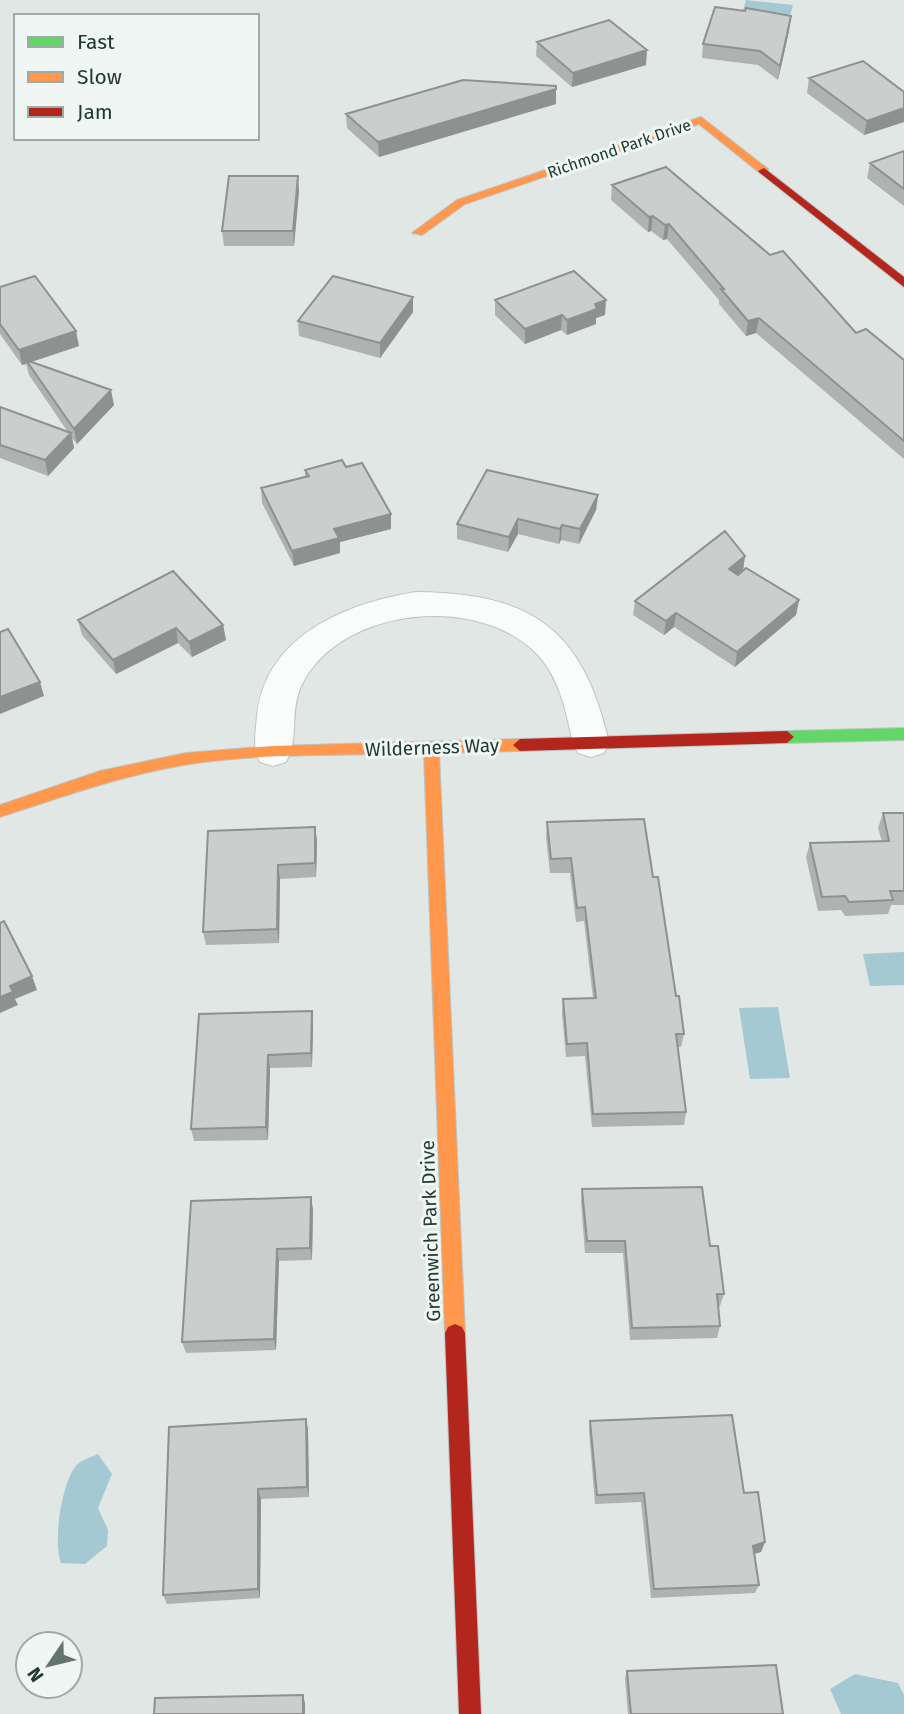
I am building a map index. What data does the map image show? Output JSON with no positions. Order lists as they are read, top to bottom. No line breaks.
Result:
{"streets":{"street":["Richmond Park Drive","Wilderness Way","Greenwich Park Drive"]},"crossings":[["Wilderness Way","Greenwich Park Drive"]],"legend":["Fast","Slow","Jam"],"north":"bottom left"}
